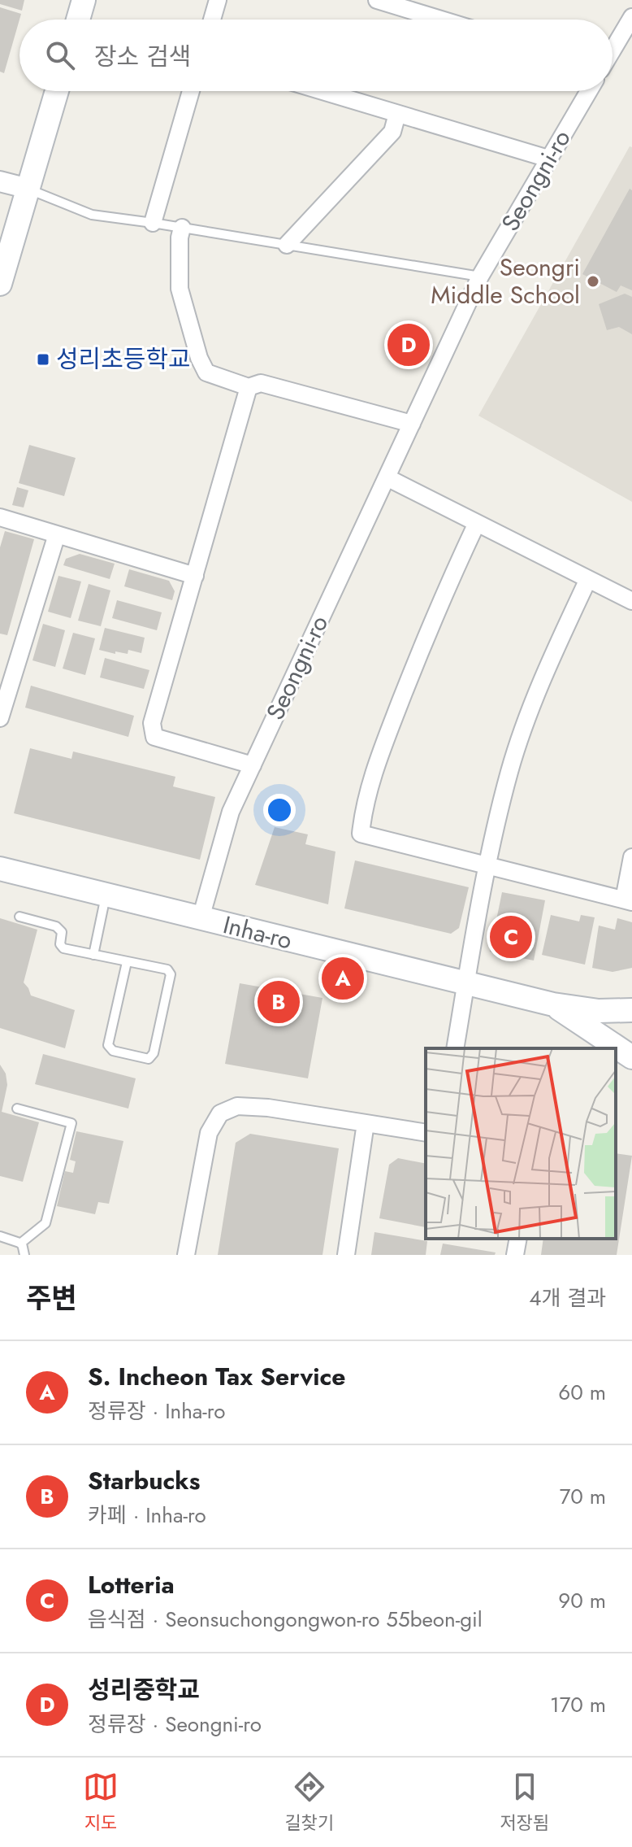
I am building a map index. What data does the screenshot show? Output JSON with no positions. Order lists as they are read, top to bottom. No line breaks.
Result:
{"streets":{"main road":["Inha-ro"],"street":["Seongni-ro"]},"crossings":[["Seongni-ro","Inha-ro"]],"places":{"other":["Seongri Middle School"],"transit":["성리초등학교"]},"page":{"search":"장소 검색","pins":["D","C","A","B"],"heading":["주변","4개 결과"],"list":[{"mark":"A","name":"S. Incheon Tax Service","note":"정류장 · Inha-ro","value":"60 m"},{"mark":"B","name":"Starbucks","note":"카페 · Inha-ro","value":"70 m"},{"mark":"C","name":"Lotteria","note":"음식점 · Seonsuchongongwon-ro 55beon-gil","value":"90 m"},{"mark":"D","name":"성리중학교","note":"정류장 · Seongni-ro","value":"170 m"}],"nav":["지도","길찾기","저장됨"]}}
